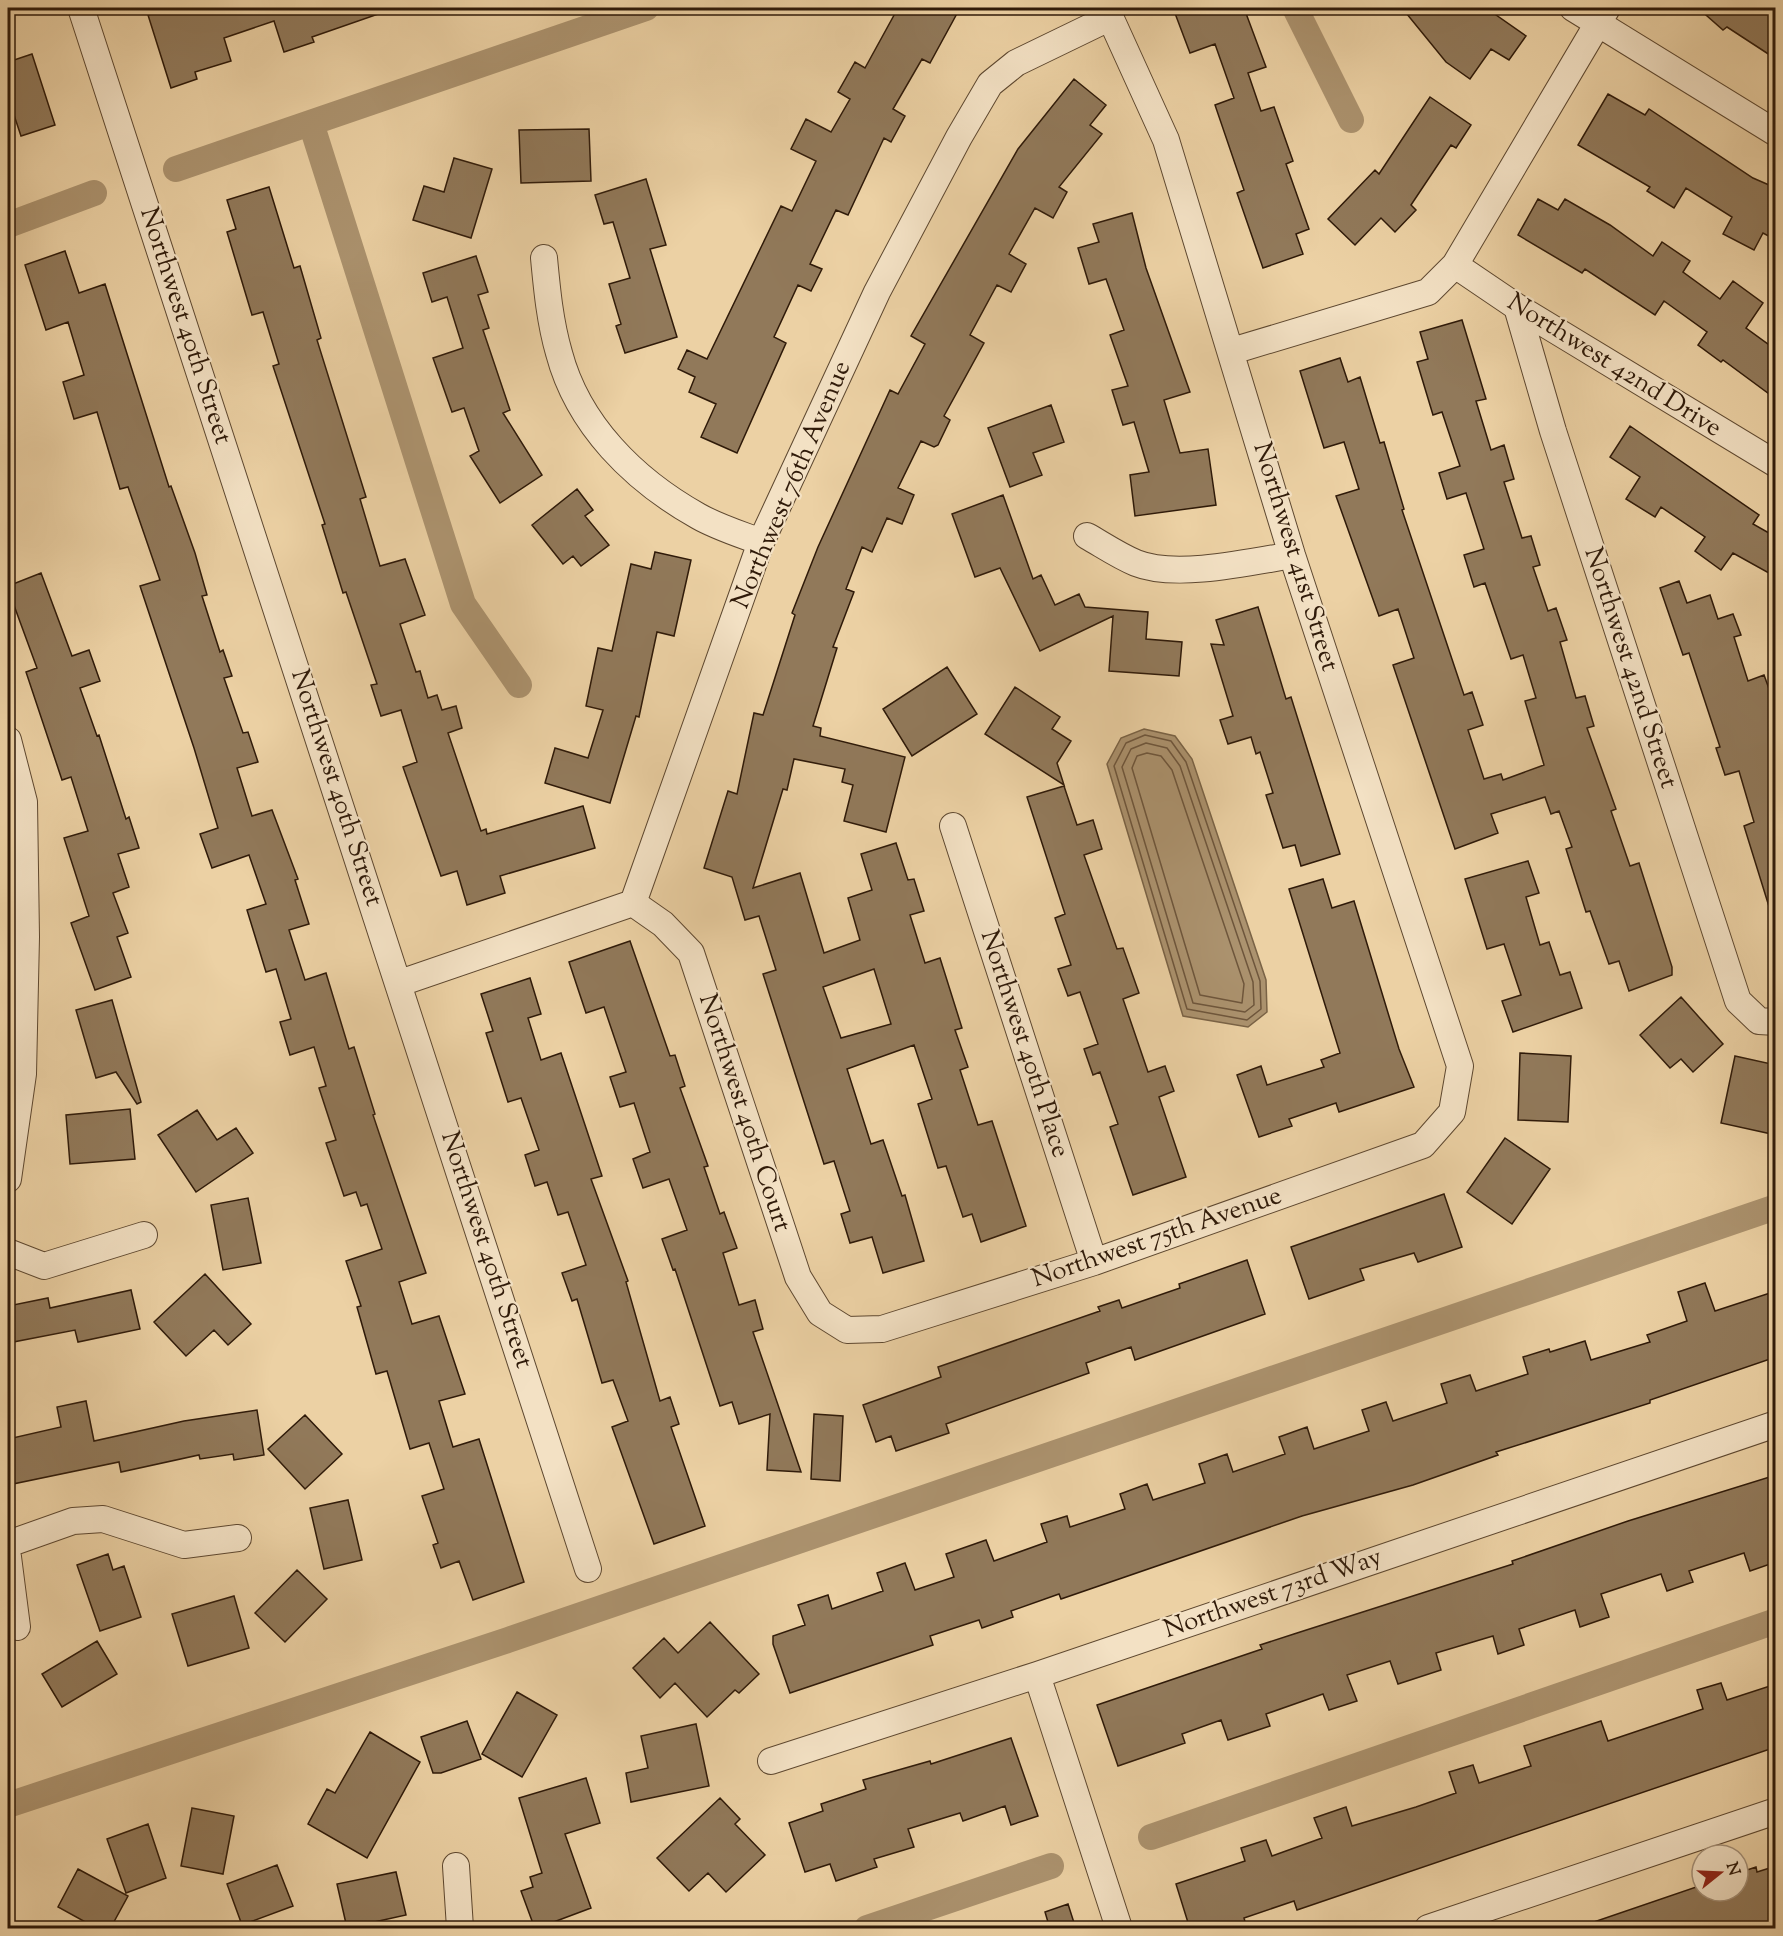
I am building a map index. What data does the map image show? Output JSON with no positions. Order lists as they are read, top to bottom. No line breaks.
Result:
{"streets":{"street":["Northwest 40th Street","Northwest 42nd Drive","Northwest 76th Avenue","Northwest 41st Street","Northwest 42nd Street","Northwest 40th Place","Northwest 40th Court","Northwest 75th Avenue","Northwest 73rd Way"]},"crossings":[["Northwest 42nd Drive","Northwest 42nd Street"],["Northwest 76th Avenue","Northwest 41st Street"],["Northwest 76th Avenue","Northwest 40th Court"],["Northwest 41st Street","Northwest 75th Avenue"],["Northwest 40th Place","Northwest 75th Avenue"],["Northwest 40th Court","Northwest 75th Avenue"]],"north":"right"}
